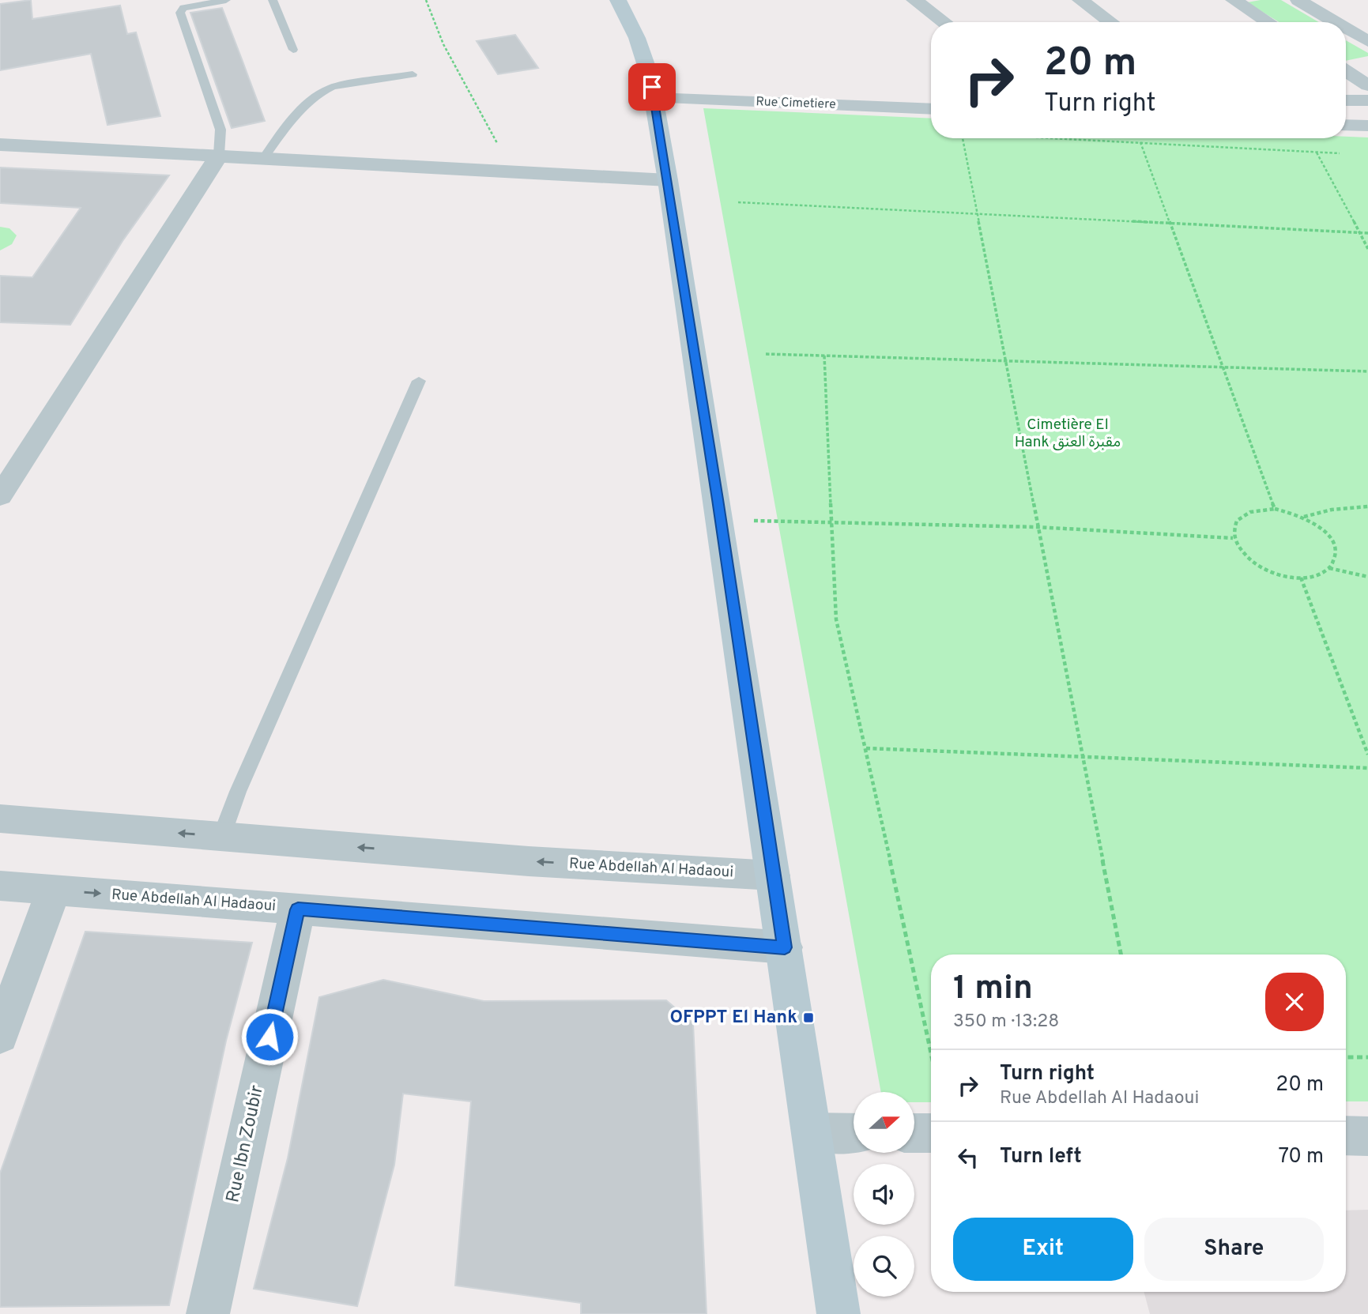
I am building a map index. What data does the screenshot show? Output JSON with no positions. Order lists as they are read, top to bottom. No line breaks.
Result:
{"streets":{"street":["Rue Cimetiere","Rue Abdellah Al Hadaoui","Rue Ibn Zoubir"]},"crossings":[["Rue Abdellah Al Hadaoui","Rue Ibn Zoubir"]],"parks":["Cimetière El Hank مقبرة العنق"],"places":{"transit":["OFPPT El Hank"]},"north":"right","page":{"turn":["20 m","Turn right"],"heading":["1 min","350 m · 13:28"],"list":[{"name":"Turn right","note":"Rue Abdellah Al Hadaoui","value":"20 m"},{"name":"Turn left","value":"70 m"}],"buttons":["Exit","Share"]}}
